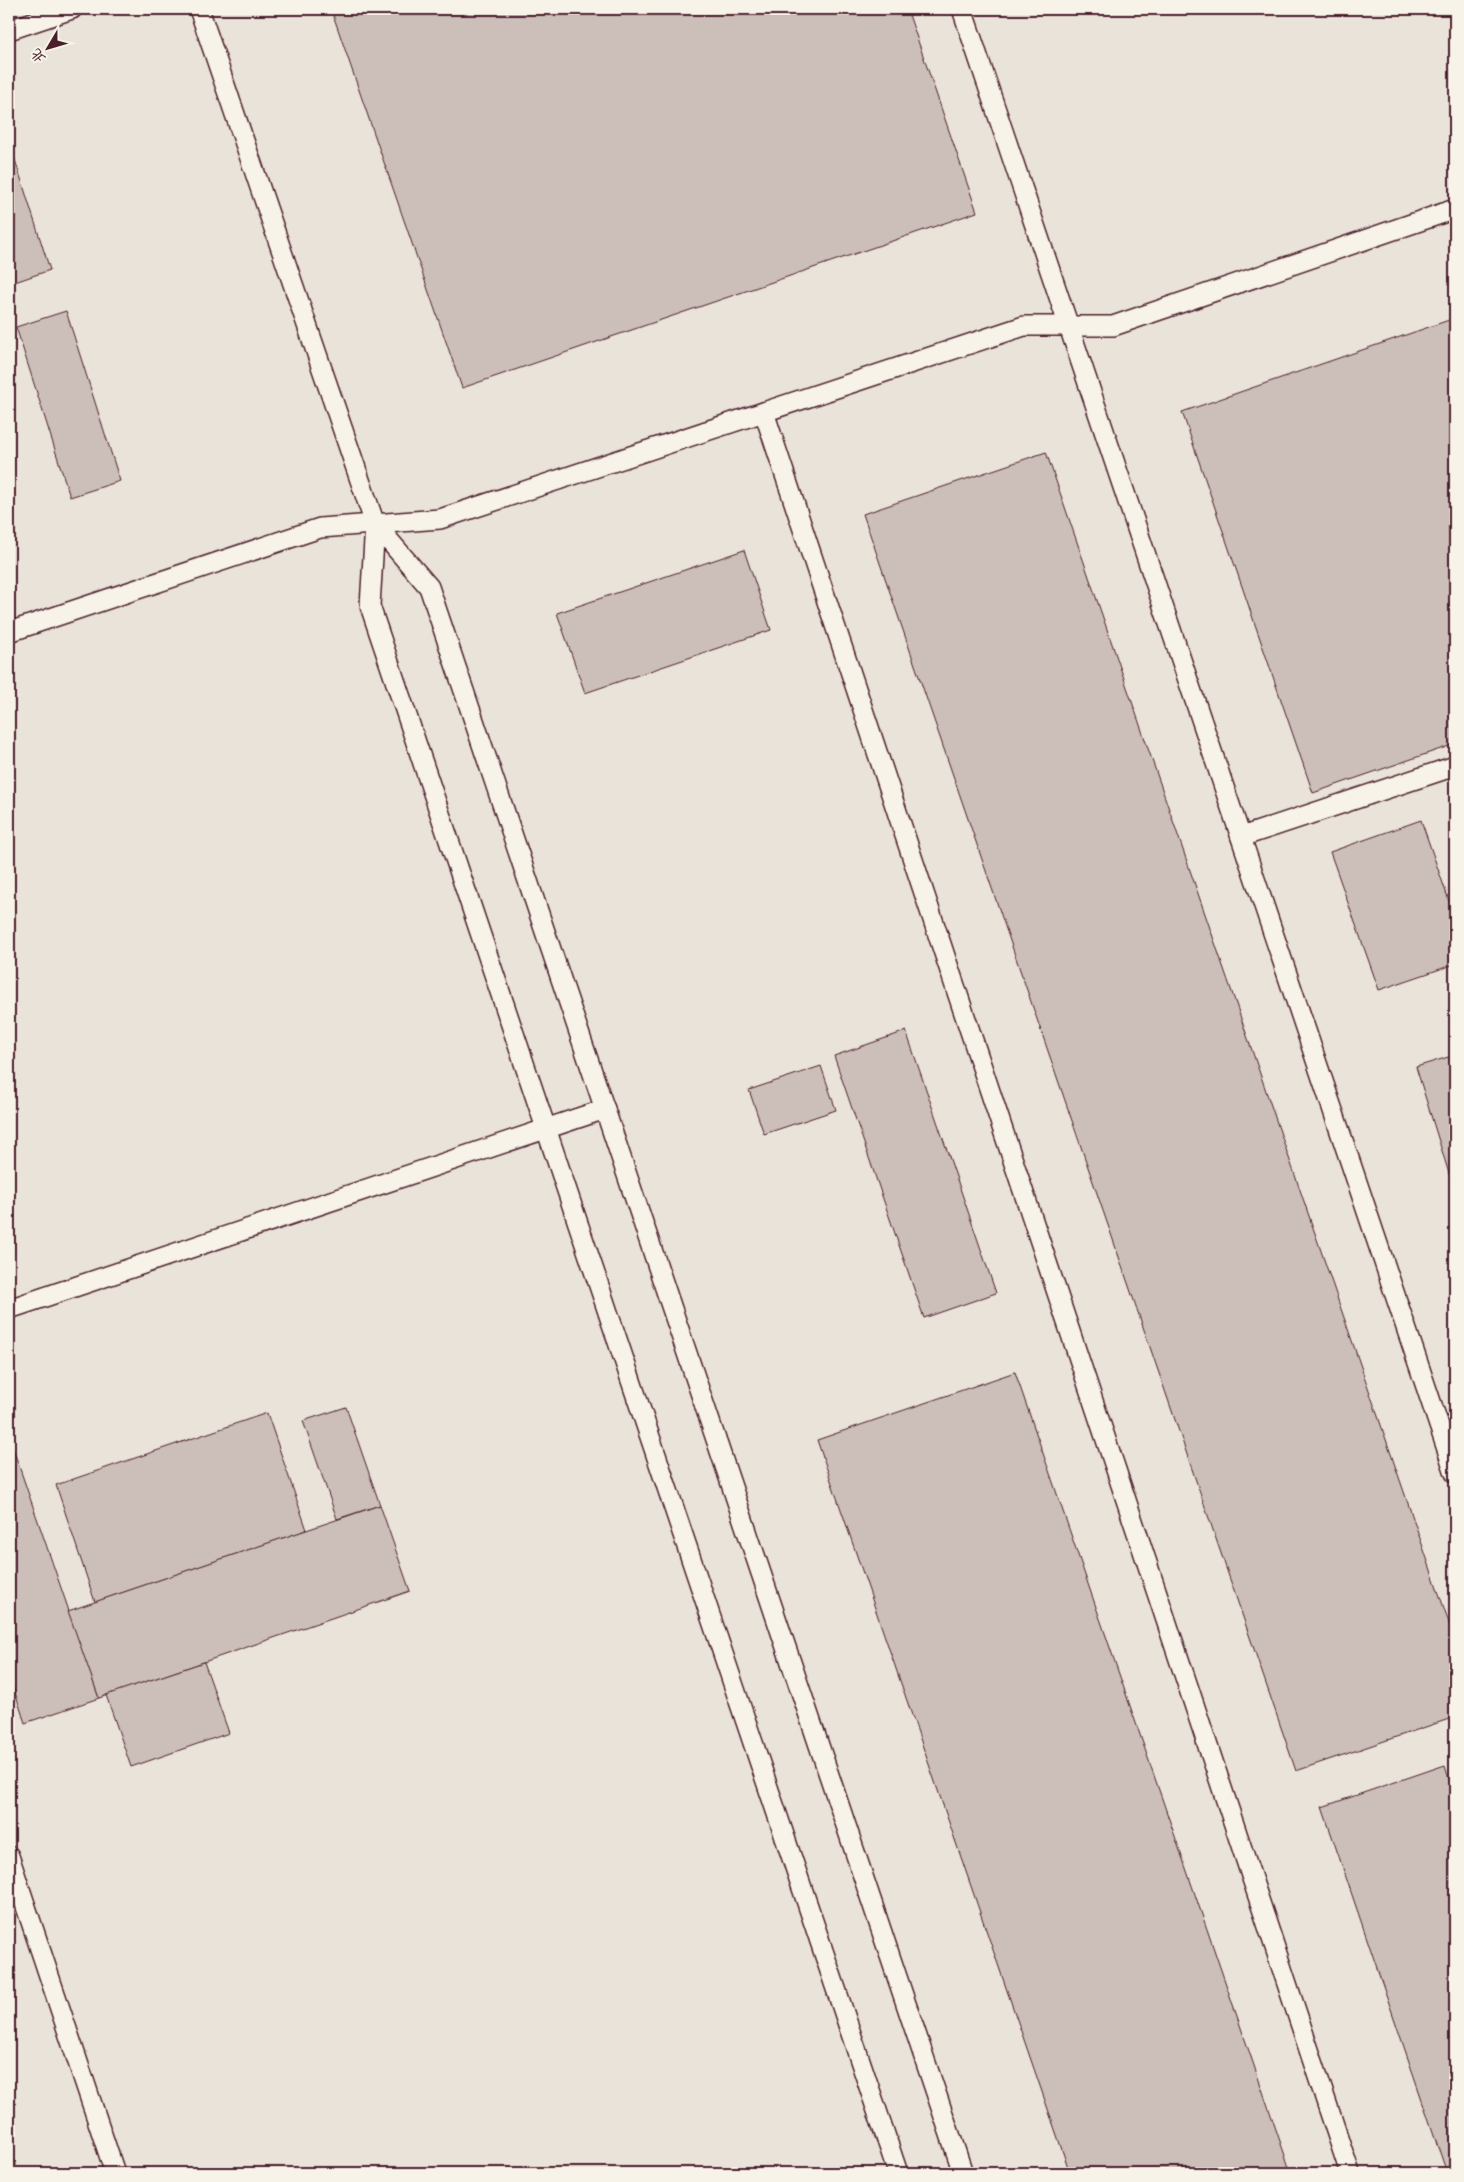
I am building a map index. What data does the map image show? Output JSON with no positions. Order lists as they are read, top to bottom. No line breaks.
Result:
{"north":"bottom left"}
